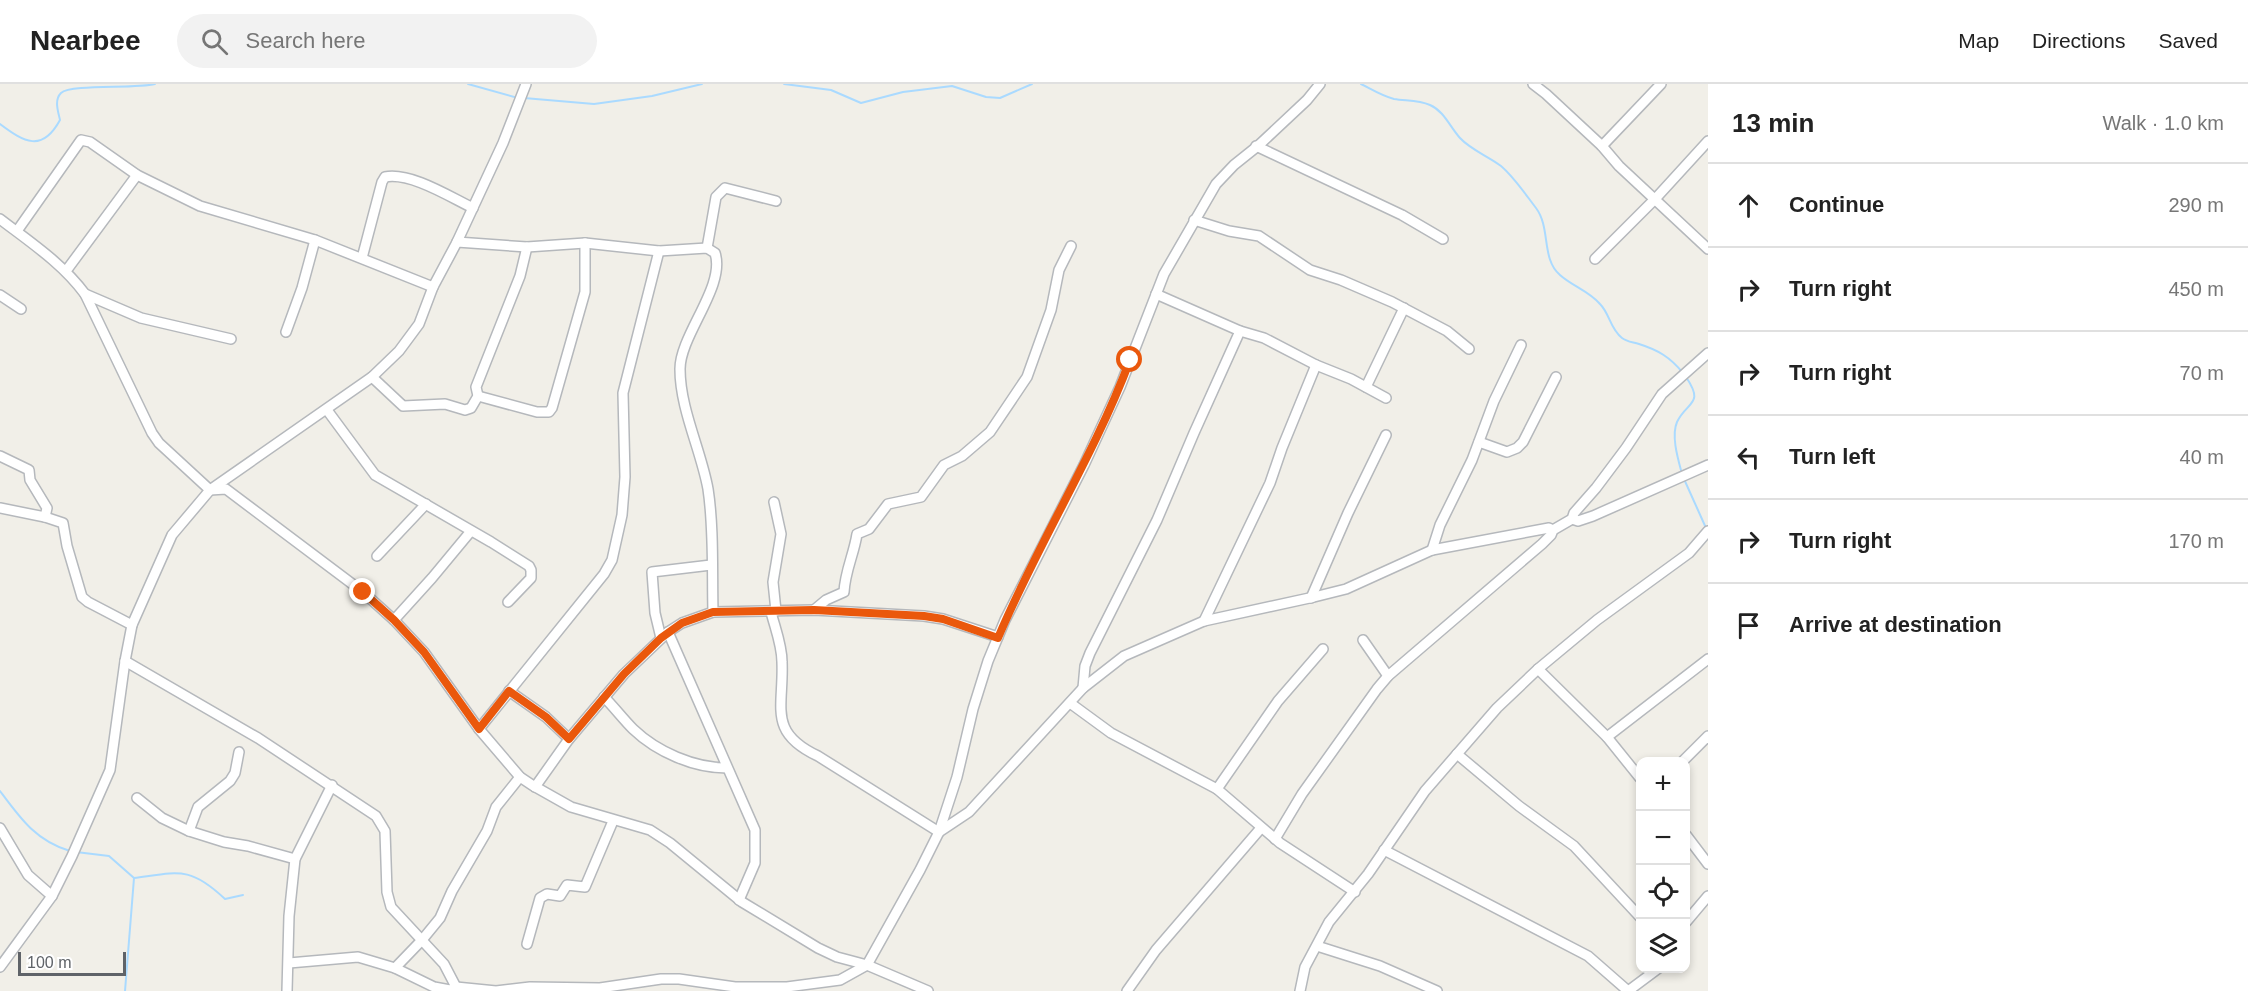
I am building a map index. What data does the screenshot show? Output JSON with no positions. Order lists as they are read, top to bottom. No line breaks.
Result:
{"scale_bar":"100 m","page":{"header":"Nearbee","search":"Search here","nav":["Map","Directions","Saved"],"heading":["13 min","Walk · 1.0 km"],"list":[["Continue","290 m"],["Turn right","450 m"],["Turn right","70 m"],["Turn left","40 m"],["Turn right","170 m"],"Arrive at destination"],"map_buttons":["+","−"],"scale":"100 m"}}
